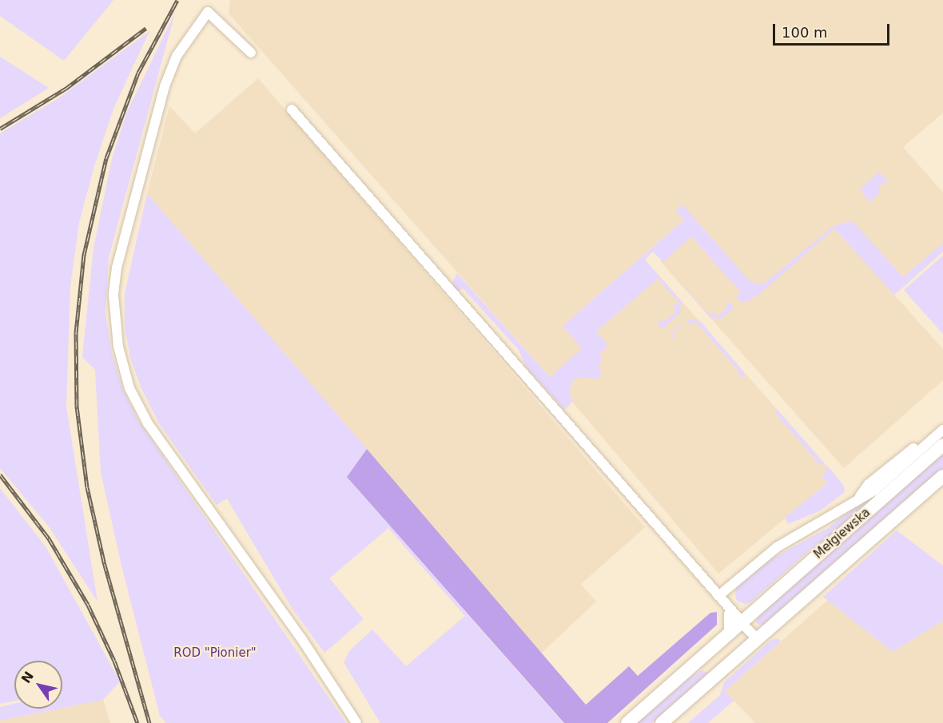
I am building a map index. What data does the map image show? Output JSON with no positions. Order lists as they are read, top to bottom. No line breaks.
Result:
{"streets":{"main road":["Mełgiewska"]},"parks":["ROD \"Pionier\""],"scale_bar":"100 m","north":"top left"}
